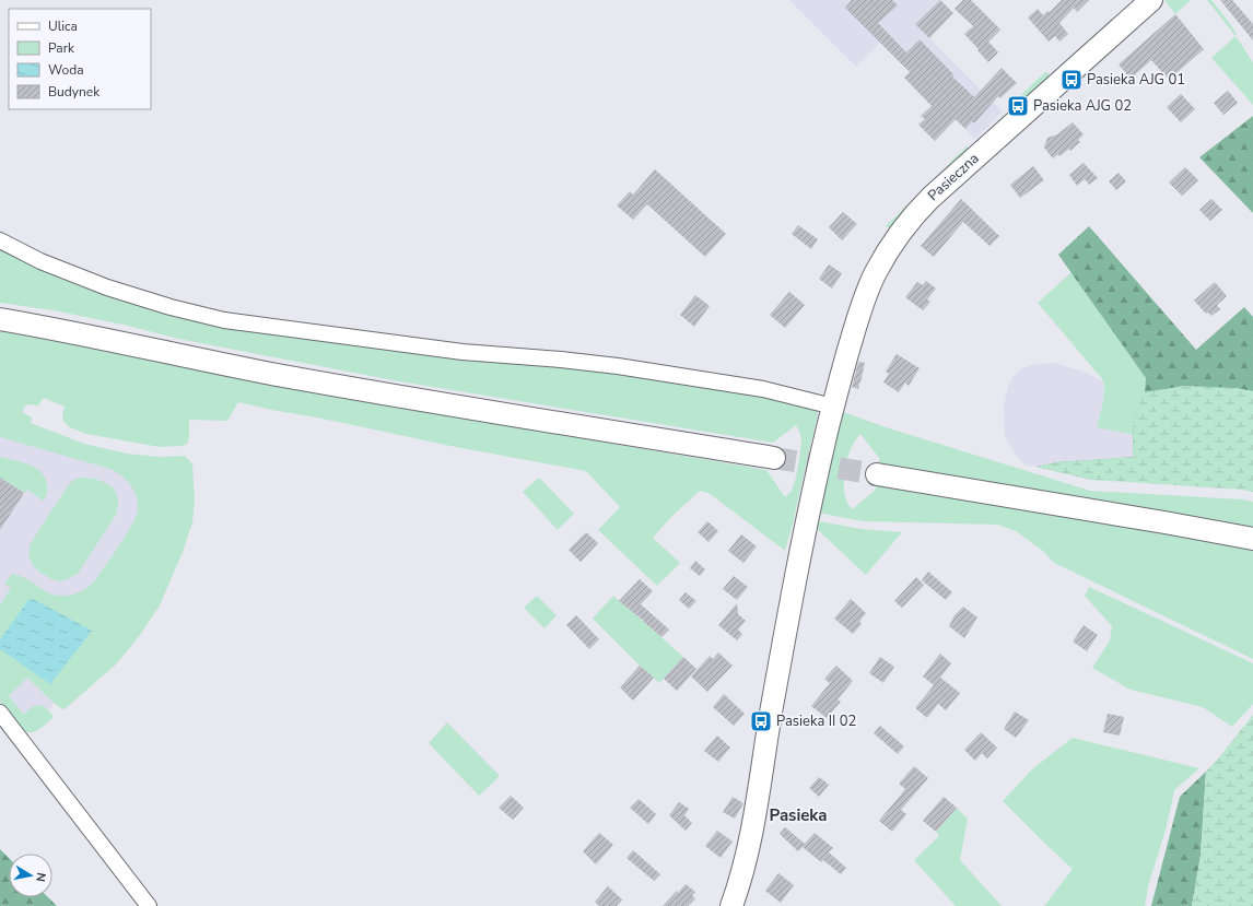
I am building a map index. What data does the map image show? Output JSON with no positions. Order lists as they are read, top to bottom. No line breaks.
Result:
{"streets":{"main road":["Pasieczna"]},"districts":["Pasieka"],"places":{"bus stop":["Pasieka AJG 01","Pasieka AJG 02","Pasieka II 02"]},"legend":["Ulica","Park","Woda","Budynek"],"north":"right"}
